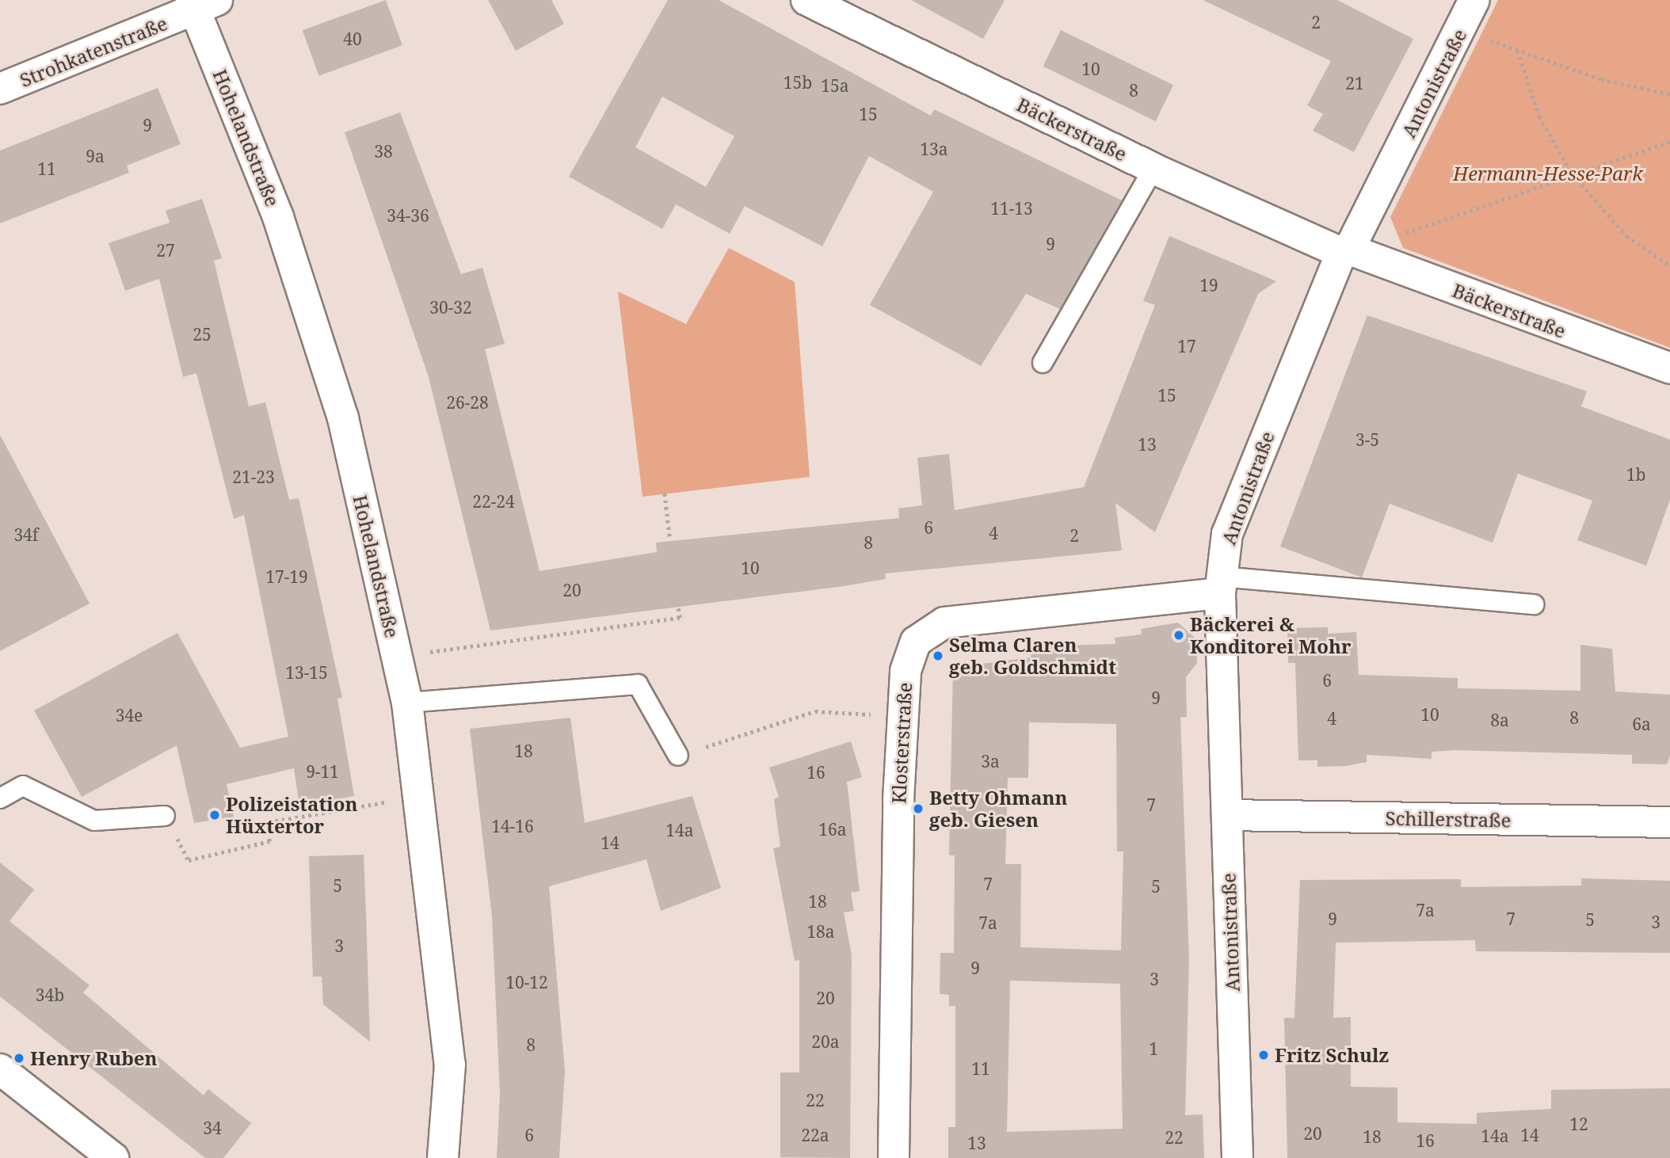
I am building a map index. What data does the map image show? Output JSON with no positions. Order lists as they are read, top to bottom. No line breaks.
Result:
{"streets":{"street":["Strohkatenstraße","Antonistraße","Bäckerstraße","Hohelandstraße","Klosterstraße","Schillerstraße"]},"crossings":[["Strohkatenstraße","Hohelandstraße"],["Antonistraße","Bäckerstraße"],["Antonistraße","Klosterstraße"],["Antonistraße","Schillerstraße"]],"parks":["Hermann-Hesse-Park"],"places":["Bäckerei & Konditorei Mohr","Selma Claren geb. Goldschmidt","Betty Ohmann geb. Giesen","Polizeistation Hüxtertor","Fritz Schulz","Henry Ruben"],"house_numbers":["2","40","10","15b","21","15a","8","15","9","13a","38","9a","11","11-13","34-36","9","27","19","30-32","25","17","15","26-28","3-5","13","1b","21-23","22-24","6","4","34f","2","8","10","17-19","20","13-15","6","9","10","34e","8","4","8a","6a","18","3a","9-11","16","7","14-16","16a","14a","14","7","5","5","18","7a","9","7","5","3","7a","18a","3","9","3","10-12","34b","20","20a","8","1","11","22","12","34","20","6","22a","14","14a","18","22","16","13"]}
